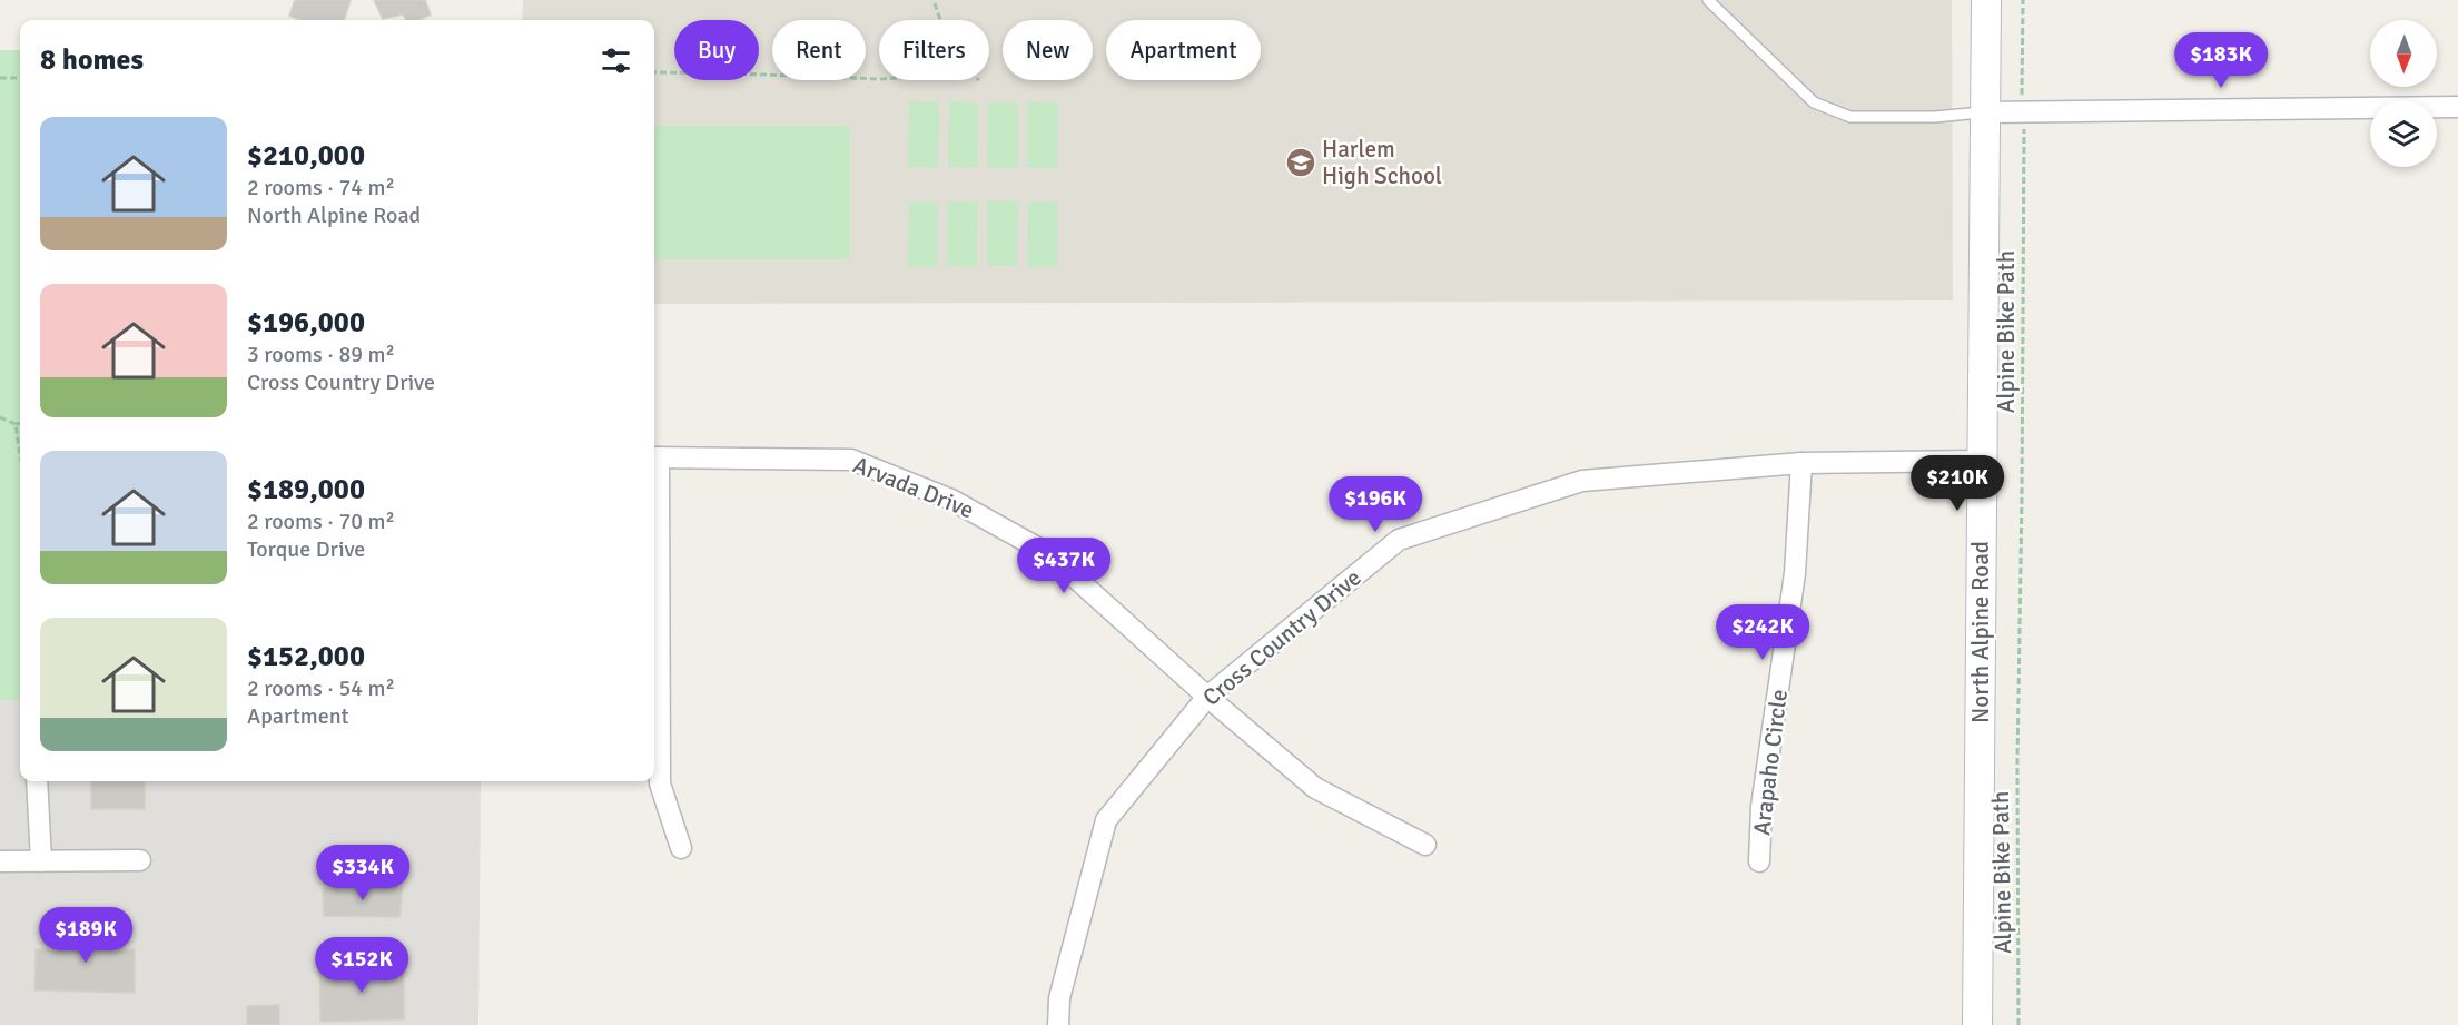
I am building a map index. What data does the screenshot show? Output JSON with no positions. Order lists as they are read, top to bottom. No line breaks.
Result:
{"streets":{"main road":["North Alpine Road"],"street":["Arvada Drive","Cross Country Drive","Arapaho Circle"],"path":["Alpine Bike Path"]},"crossings":[["Arvada Drive","Cross Country Drive"],["North Alpine Road","Cross Country Drive"],["Cross Country Drive","Arapaho Circle"]],"places":{"school or university":["Harlem High School"]},"north":"bottom","page":{"chip":["Buy","Rent","Filters","New","Apartment"],"heading":"8 homes","price":["$183K","$210K","$196K","$437K","$242K","$334K","$189K","$152K"],"list":[{"name":"$210,000","note":"2 rooms · 74 m² · North Alpine Road"},{"name":"$196,000","note":"3 rooms · 89 m² · Cross Country Drive"},{"name":"$189,000","note":"2 rooms · 70 m² · Torque Drive"},{"name":"$152,000","note":"2 rooms · 54 m² · Apartment"}]}}
